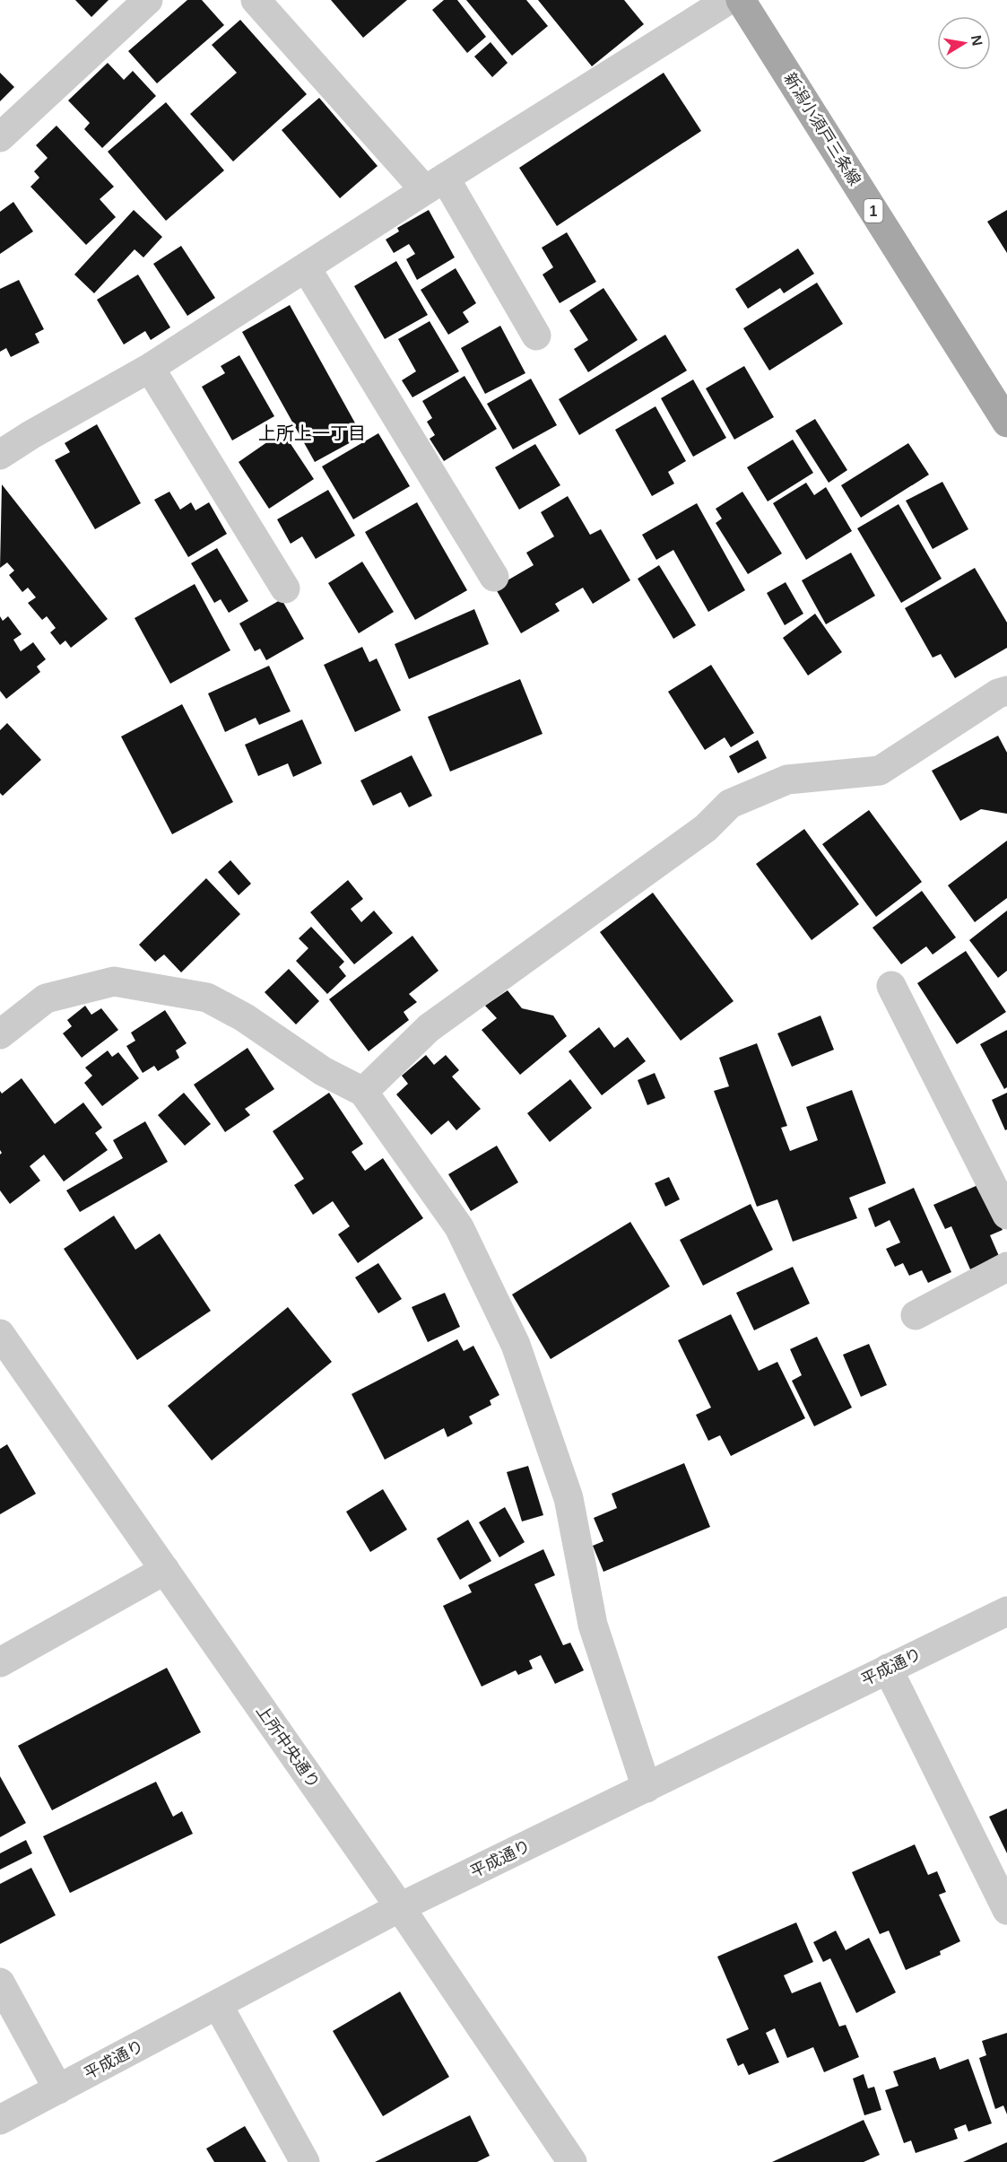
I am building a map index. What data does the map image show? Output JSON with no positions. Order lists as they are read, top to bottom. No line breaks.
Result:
{"streets":{"main road":["新潟小須戸三条線","1"],"street":["平成通り","上所中央通り"]},"crossings":[["平成通り","上所中央通り"]],"districts":["上所上一丁目"],"north":"right"}
